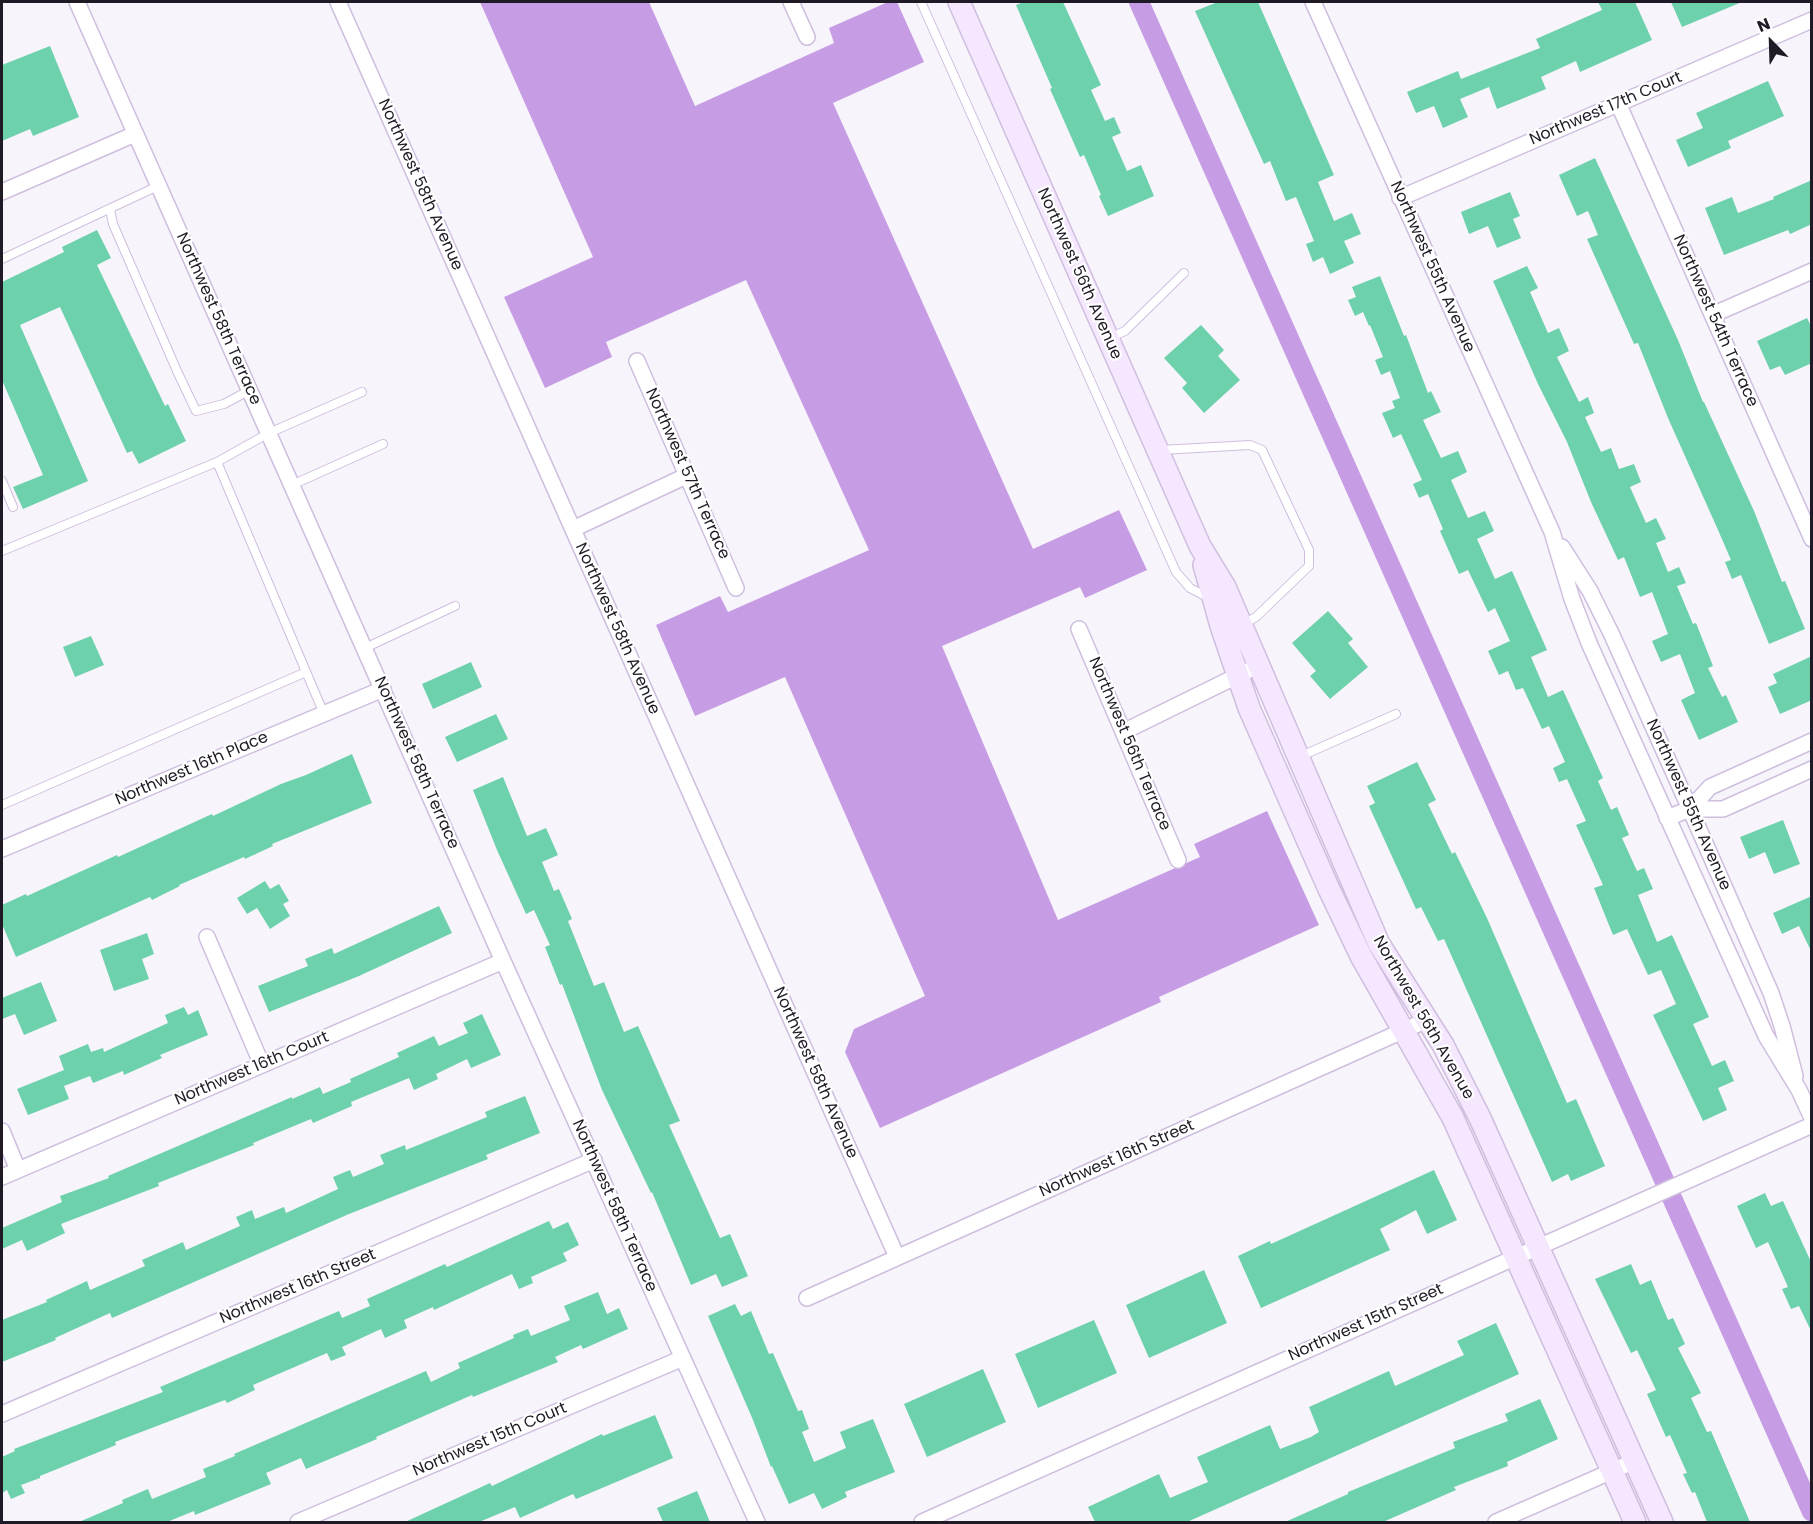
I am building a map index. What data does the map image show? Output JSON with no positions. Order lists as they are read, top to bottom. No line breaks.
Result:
{"streets":{"street":["Northwest 17th Court","Northwest 58th Avenue","Northwest 55th Avenue","Northwest 56th Avenue","Northwest 58th Terrace","Northwest 54th Terrace","Northwest 57th Terrace","Northwest 56th Terrace","Northwest 16th Place","Northwest 16th Court","Northwest 16th Street","Northwest 15th Street","Northwest 15th Court"]},"crossings":[["Northwest 17th Court","Northwest 55th Avenue"],["Northwest 17th Court","Northwest 54th Terrace"],["Northwest 58th Avenue","Northwest 16th Street"],["Northwest 56th Avenue","Northwest 16th Street"],["Northwest 56th Avenue","Northwest 15th Street"],["Northwest 58th Terrace","Northwest 16th Place"],["Northwest 58th Terrace","Northwest 16th Court"],["Northwest 58th Terrace","Northwest 16th Street"],["Northwest 58th Terrace","Northwest 15th Court"]],"north":"top left"}
